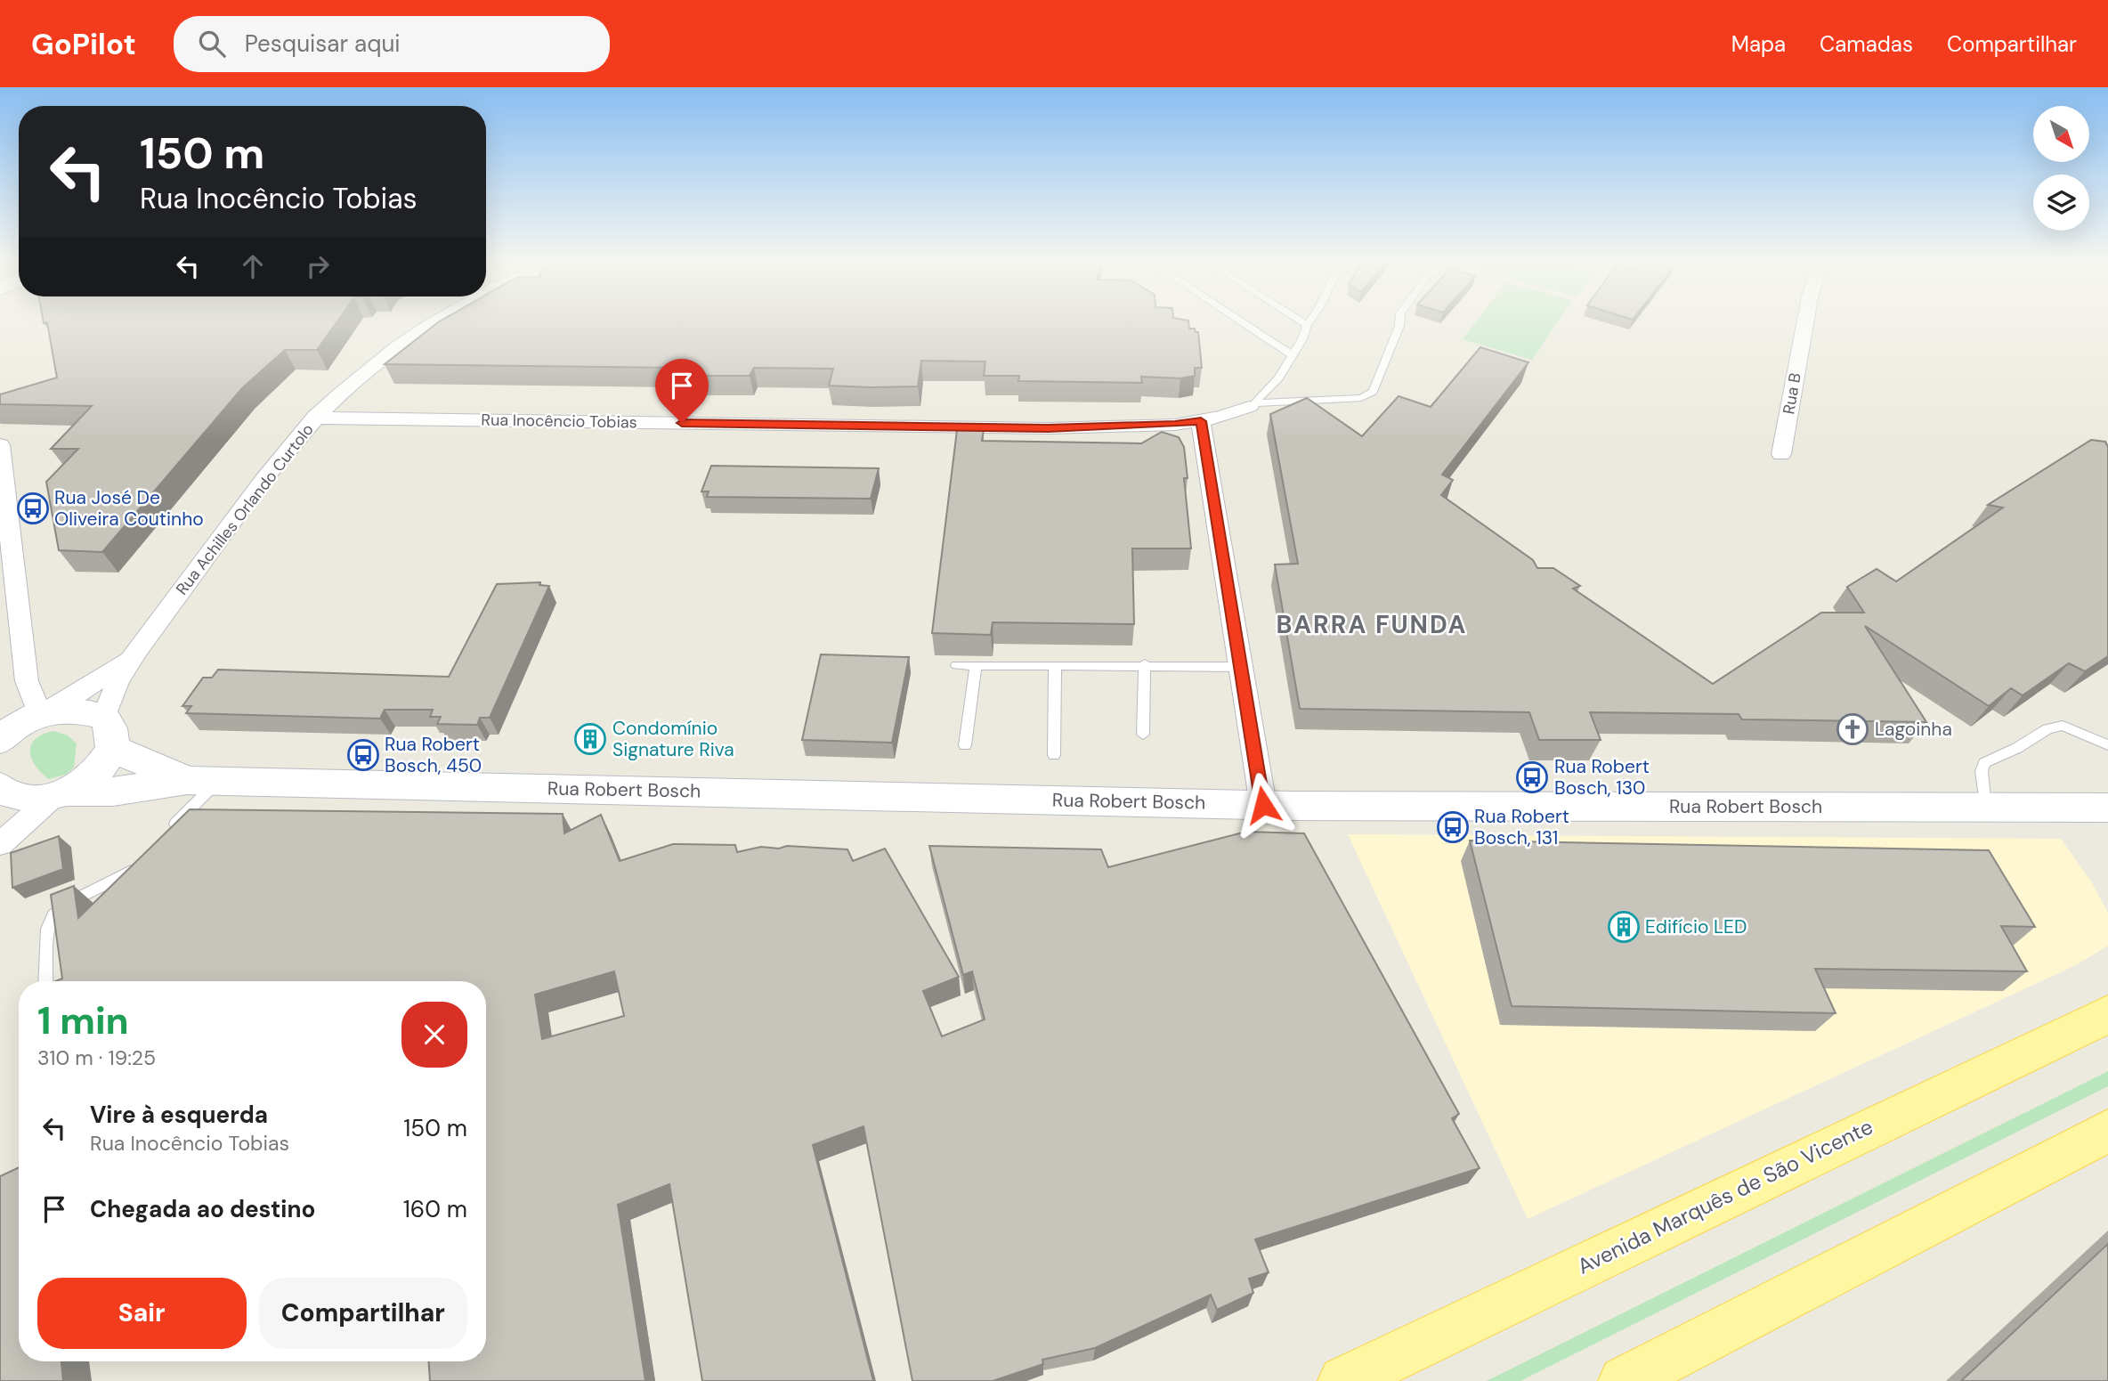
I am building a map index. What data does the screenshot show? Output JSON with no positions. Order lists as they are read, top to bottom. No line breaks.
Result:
{"streets":{"main road":["Avenida Marquês de São Vicente"],"street":["Rua B","Rua Inocêncio Tobias","Rua Achilles Orlando Curtolo","Rua Robert Bosch"]},"crossings":[["Rua Inocêncio Tobias","Rua Achilles Orlando Curtolo"],["Rua Achilles Orlando Curtolo","Rua Robert Bosch"]],"districts":["BARRA FUNDA"],"places":{"bus stop":["Rua José De Oliveira Coutinho","Rua Robert Bosch, 450","Rua Robert Bosch, 130","Rua Robert Bosch, 131"],"church":["Lagoinha"],"building":["Condomínio Signature Riva","Edifício LED"]},"north":"bottom right","page":{"header":"GoPilot","search":"Pesquisar aqui","nav":["Mapa","Camadas","Compartilhar"],"turn":["150 m","Rua Inocêncio Tobias"],"heading":["1 min","310 m · 19:25"],"list":[{"name":"Vire à esquerda","note":"Rua Inocêncio Tobias","value":"150 m"},{"name":"Chegada ao destino","value":"160 m"}],"buttons":["Sair","Compartilhar"]}}
